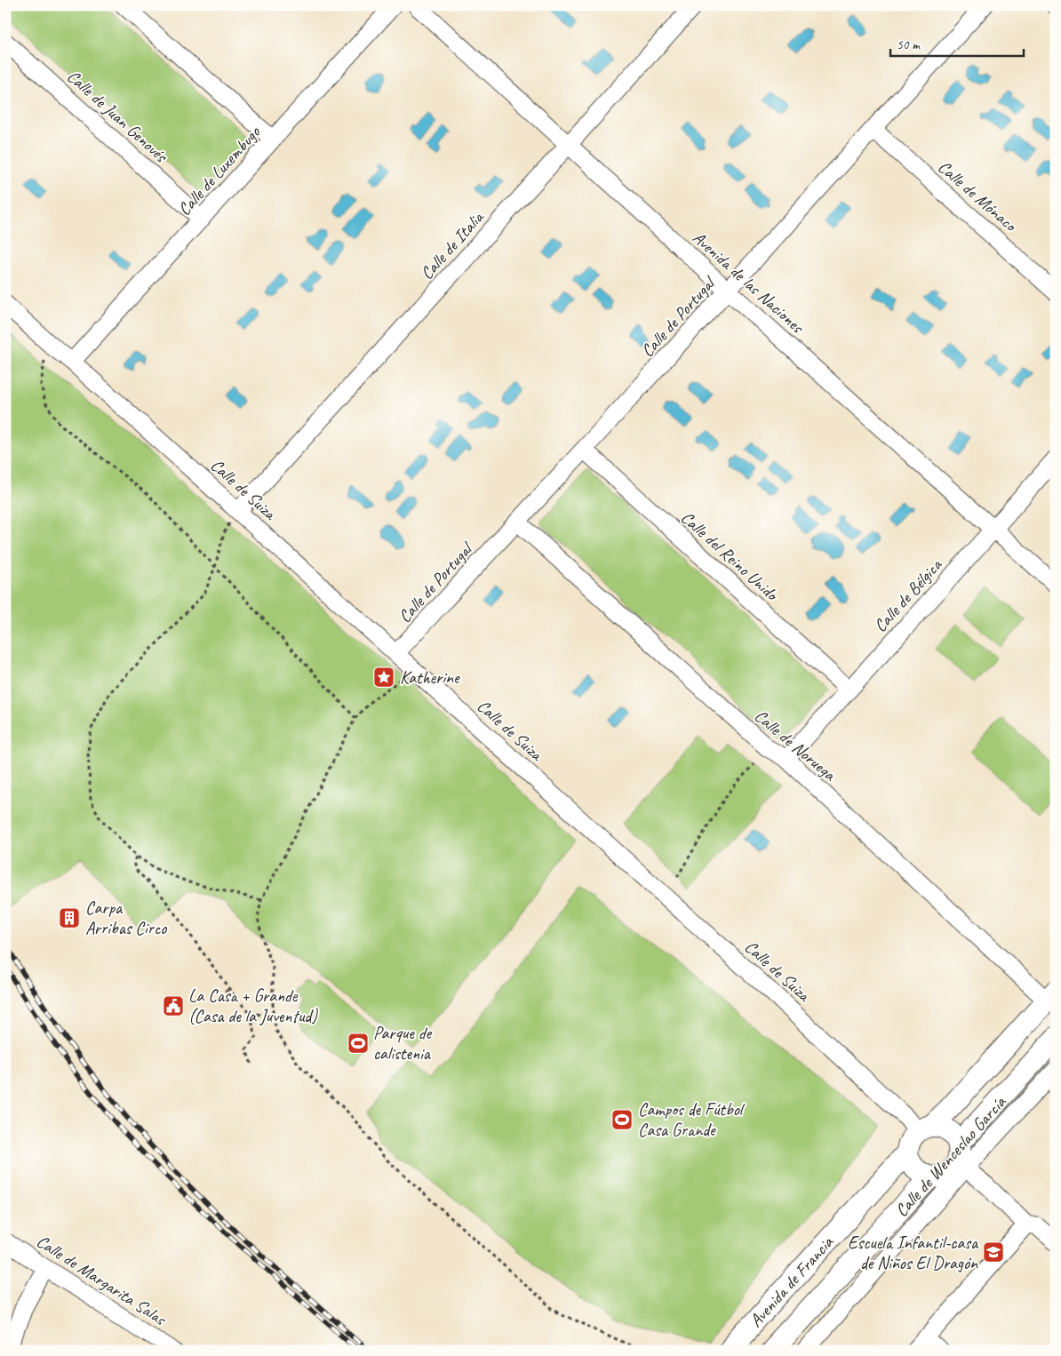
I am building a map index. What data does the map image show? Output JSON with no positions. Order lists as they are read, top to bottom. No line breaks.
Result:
{"streets":{"street":["Calle de Juan Genovés","Calle de Luxembugo","Calle de Mónaco","Calle de Italia","Avenida de las Naciones","Calle de Portugal","Calle de Suiza","Calle del Reino Unido","Calle de Bélgica","Calle de Noruega","Calle de Wenceslao García","Calle de Margarita Salas","Avenida de Francia"]},"crossings":[["Calle de Juan Genovés","Calle de Luxembugo"],["Calle de Luxembugo","Calle de Suiza"],["Calle de Mónaco","Calle de Portugal"],["Calle de Italia","Avenida de las Naciones"],["Calle de Italia","Calle de Suiza"],["Avenida de las Naciones","Calle de Portugal"],["Avenida de las Naciones","Calle de Bélgica"],["Calle de Portugal","Calle de Suiza"],["Calle de Portugal","Calle del Reino Unido"],["Calle de Portugal","Calle de Noruega"],["Calle de Suiza","Calle de Wenceslao García"],["Calle de Suiza","Avenida de Francia"],["Calle del Reino Unido","Calle de Bélgica"],["Calle de Bélgica","Calle de Noruega"],["Calle de Noruega","Avenida de Francia"],["Calle de Wenceslao García","Avenida de Francia"]],"places":{"place":["Katherine"],"building":["Carpa Arribas Circo"],"public building":["La Casa + Grande (Casa de la Juventud)"],"sports":["Parque de calistenia","Campos de Fútbol Casa Grande"],"school or university":["Escuela Infantil-casa de Niños El Dragón"]},"scale_bar":"50 m"}
